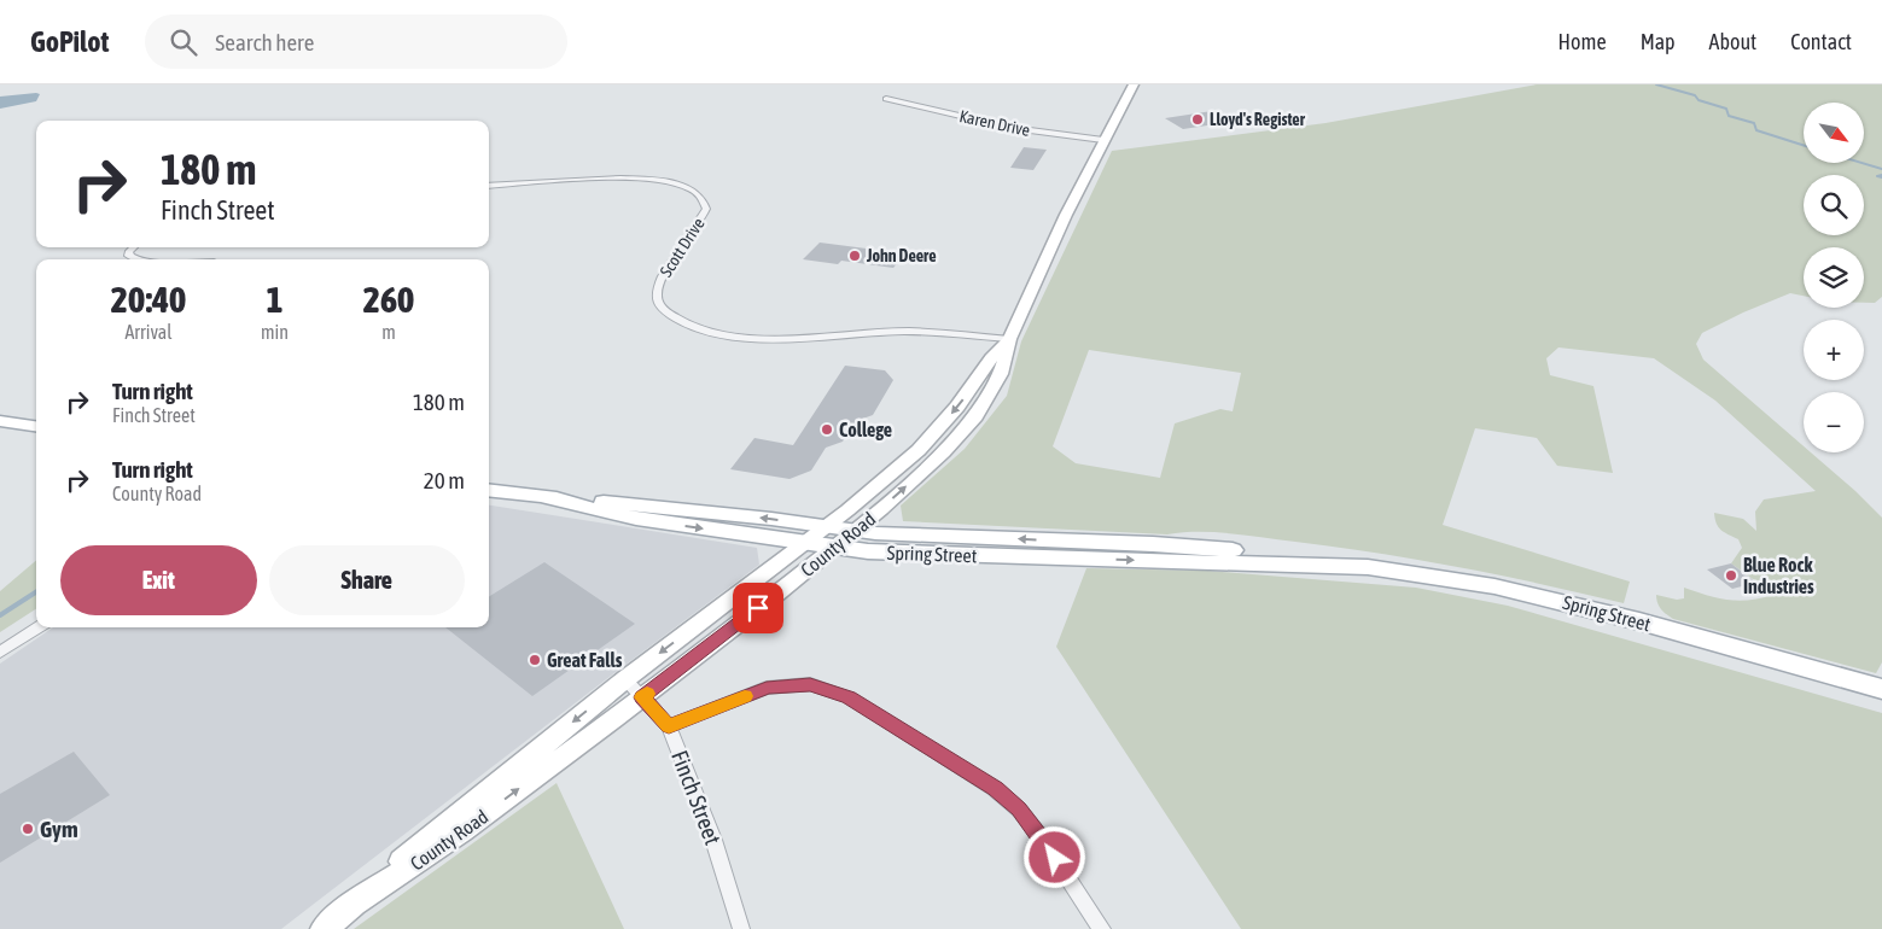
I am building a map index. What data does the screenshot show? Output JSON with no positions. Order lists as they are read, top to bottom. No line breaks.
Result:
{"streets":{"main road":["County Road","Spring Street"],"street":["Karen Drive","Scott Drive","Finch Street"]},"crossings":[["Karen Drive","County Road"],["Scott Drive","County Road"],["County Road","Spring Street"],["County Road","Finch Street"]],"places":["Lloyd's Register","John Deere","College","Blue Rock Industries","Great Falls","Gym"],"north":"bottom right","page":{"header":"GoPilot","search":"Search here","nav":["Home","Map","About","Contact"],"map_buttons":["+","−"],"turn":["180 m","Finch Street"],"eta":["20:40","Arrival","1","min","260","m"],"list":[{"name":"Turn right","note":"Finch Street","value":"180 m"},{"name":"Turn right","note":"County Road","value":"20 m"}],"buttons":["Exit","Share"]}}
